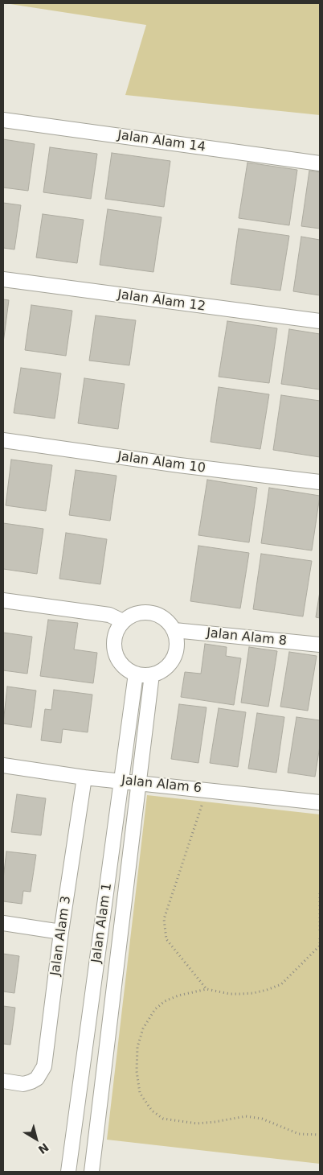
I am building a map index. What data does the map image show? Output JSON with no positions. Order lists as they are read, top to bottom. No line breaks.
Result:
{"streets":{"street":["Jalan Alam 14","Jalan Alam 12","Jalan Alam 10","Jalan Alam 8","Jalan Alam 6","Jalan Alam 1","Jalan Alam 3"]},"crossings":[["Jalan Alam 8","Jalan Alam 1"],["Jalan Alam 6","Jalan Alam 1"],["Jalan Alam 6","Jalan Alam 3"]],"north":"bottom right"}
